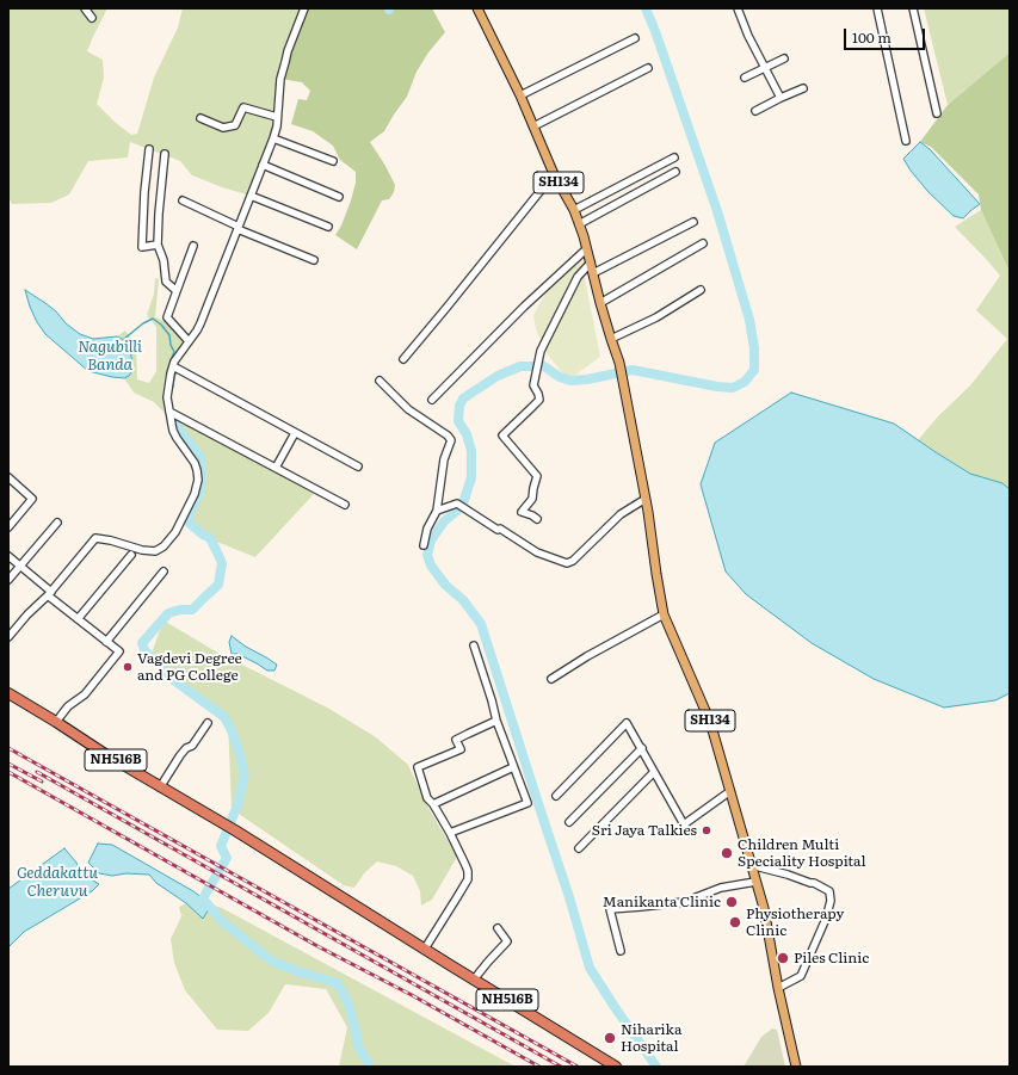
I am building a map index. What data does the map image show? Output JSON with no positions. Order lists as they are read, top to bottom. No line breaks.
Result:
{"streets":{"highway":["NH516B"],"main road":["SH134"]},"water":["Nagubilli Banda","Geddakattu Cheruvu"],"places":["Vagdevi Degree and PG College","Sri Jaya Talkies","Children Multi Speciality Hospital","Manikanta Clinic","Physiotherapy Clinic","Piles Clinic","Niharika Hospital"],"scale_bar":"100 m"}
